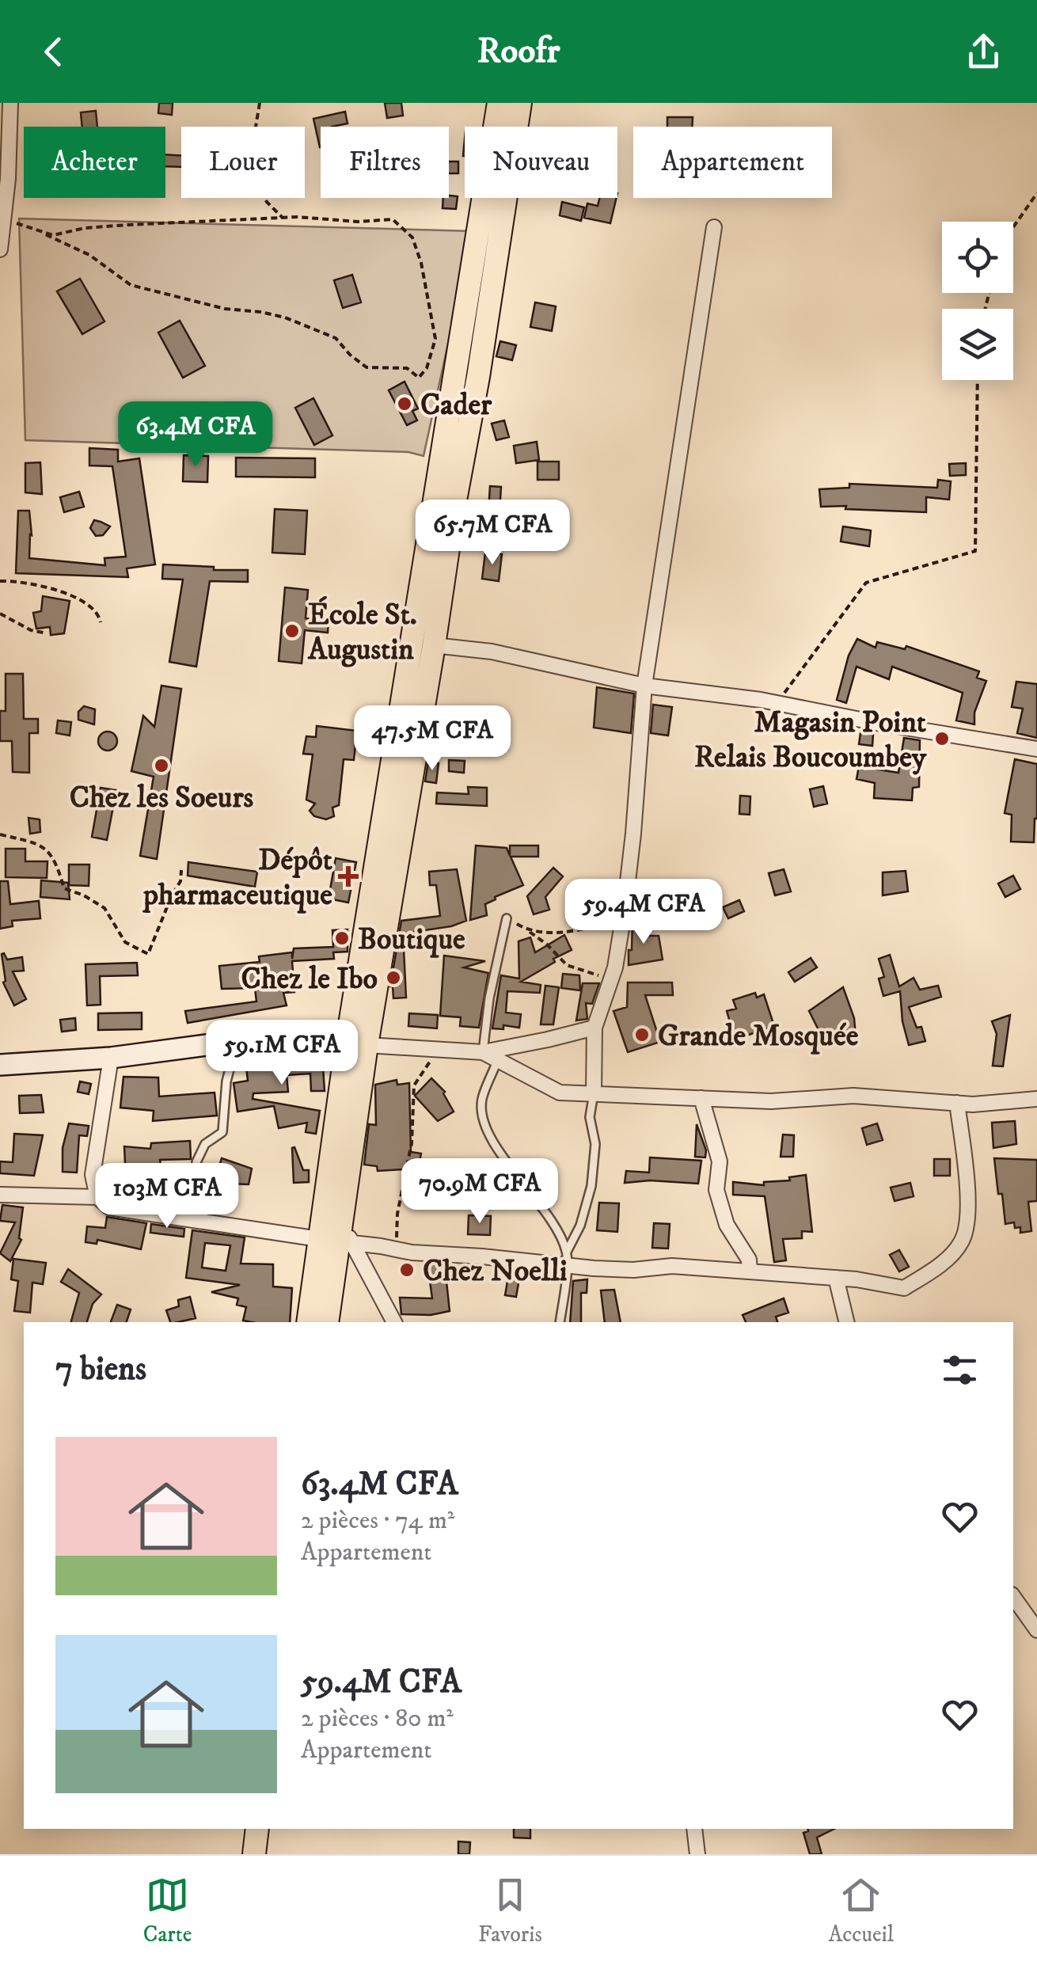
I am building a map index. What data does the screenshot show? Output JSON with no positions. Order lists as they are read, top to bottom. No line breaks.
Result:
{"places":{"other":["Cader","École St. Augustin","Magasin Point Relais Boucoumbey","Chez les Soeurs","Boutique","Chez le Ibo","Grande Mosquée","Chez Noelli"],"health":["Dépôt pharmaceutique"]},"page":{"header":"Roofr","chip":["Acheter","Louer","Filtres","Nouveau","Appartement"],"price":["63.4M CFA","65.7M CFA","47.5M CFA","59.4M CFA","59.1M CFA","70.9M CFA","103M CFA"],"heading":"7 biens","list":[{"name":"63.4M CFA","note":"2 pièces · 74 m² · Appartement"},{"name":"59.4M CFA","note":"2 pièces · 80 m² · Appartement"}],"tabs":["Carte","Favoris","Accueil"]}}
